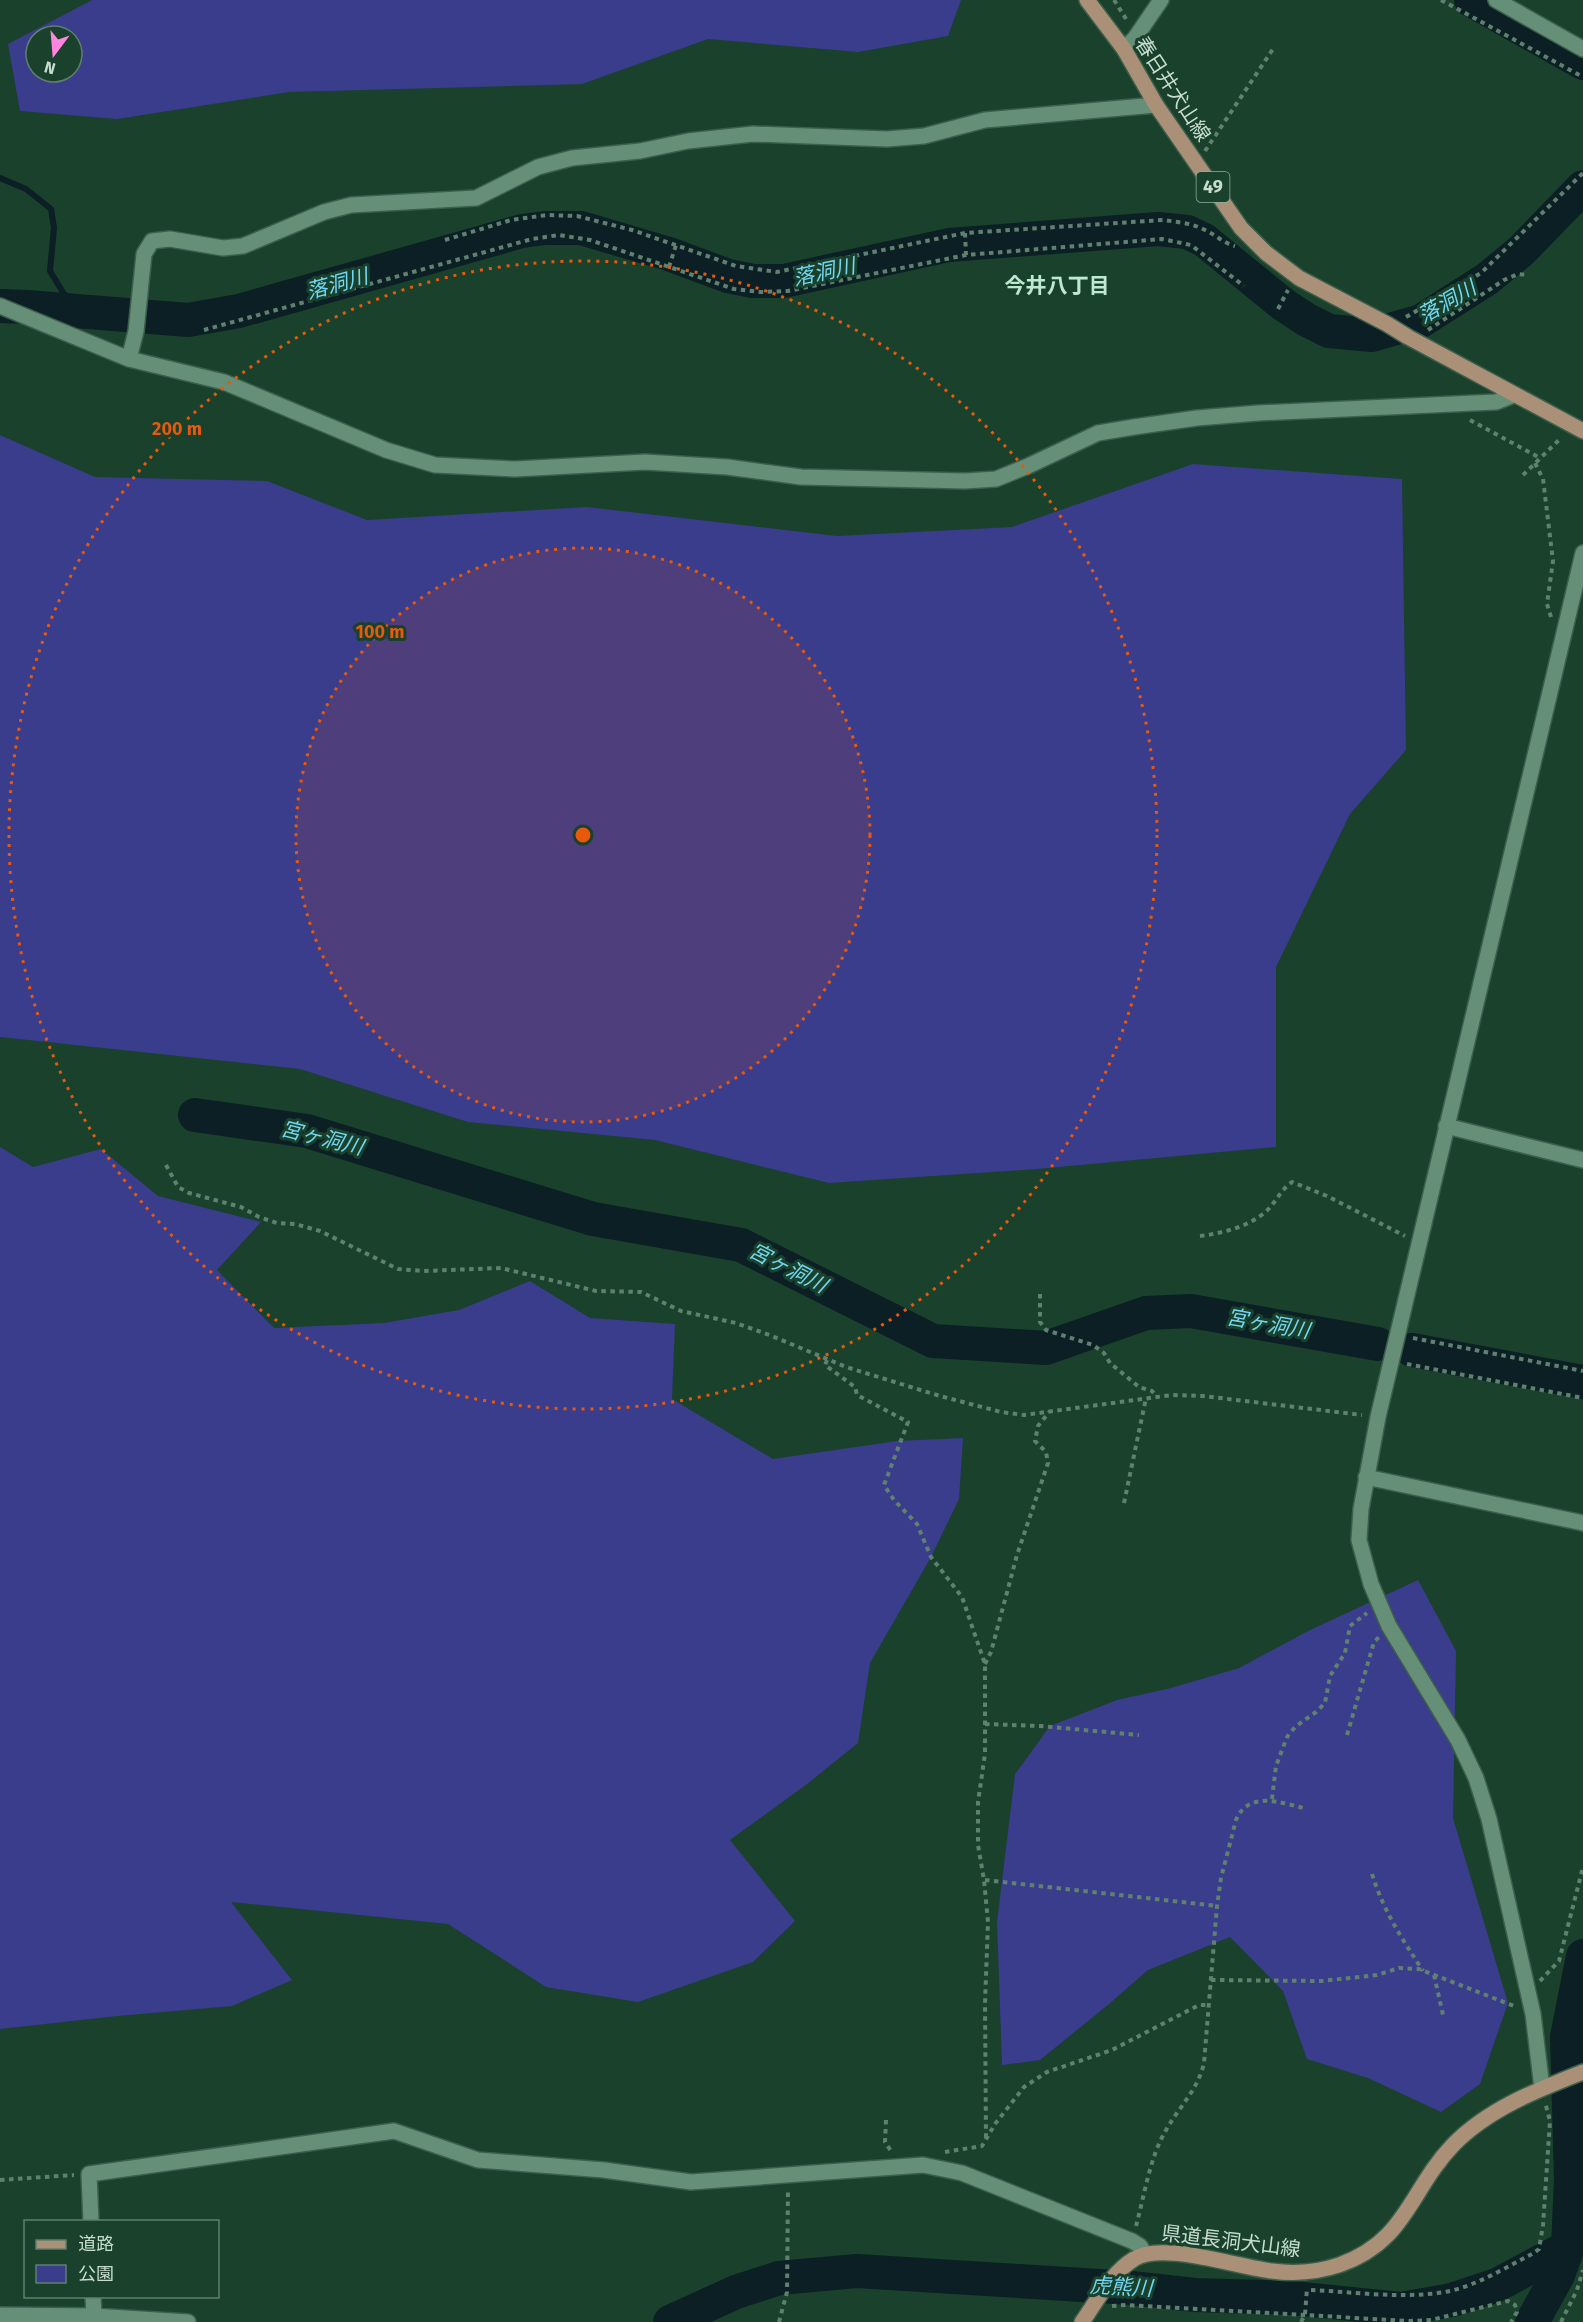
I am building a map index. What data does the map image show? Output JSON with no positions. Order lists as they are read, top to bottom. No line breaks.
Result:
{"streets":{"main road":["春日井犬山線","49","県道長洞犬山線"]},"districts":["今井八丁目"],"water":["落洞川","宮ヶ洞川","虎熊川"],"legend":["道路","公園"],"north":"bottom","rings":["200 m","100 m"]}
